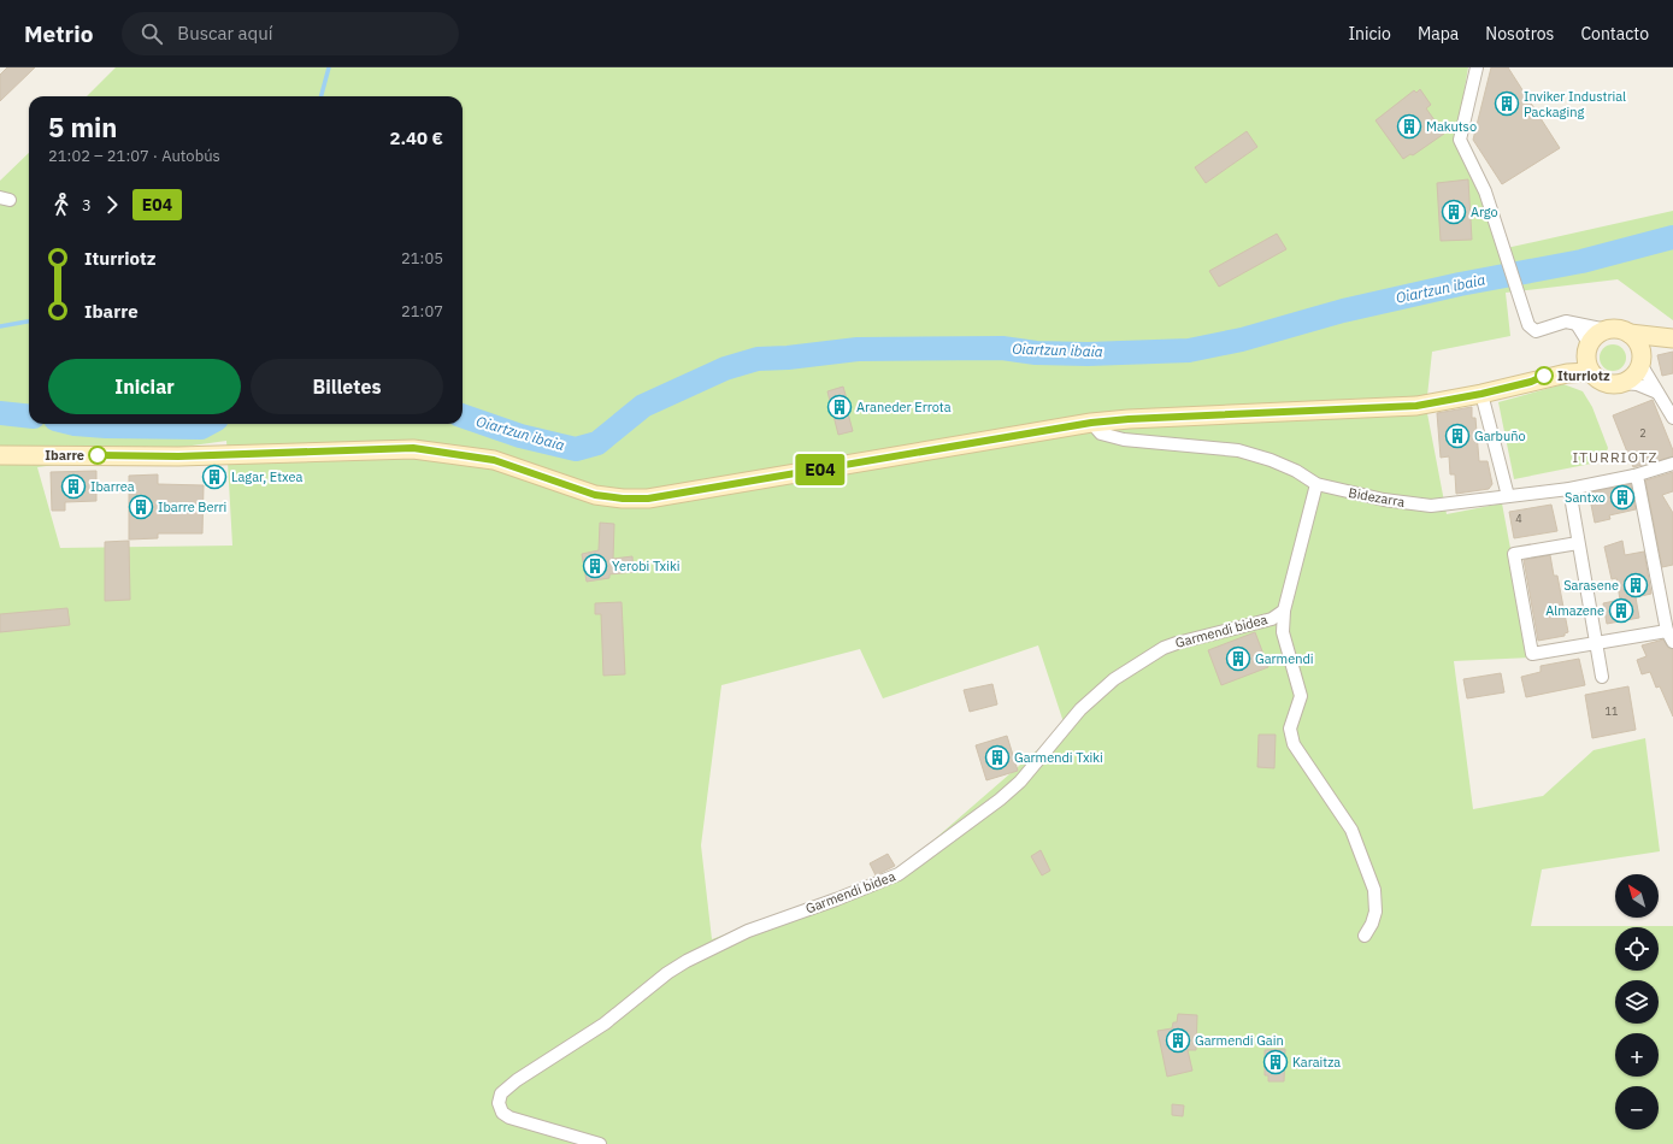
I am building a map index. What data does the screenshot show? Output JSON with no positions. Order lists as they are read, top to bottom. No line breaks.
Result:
{"streets":{"street":["Bidezarra","Garmendi bidea"]},"crossings":[["Bidezarra","Garmendi bidea"]],"districts":["ITURRIOTZ"],"water":["Oiartzun ibaia"],"places":{"building":["Inviker Industrial Packaging","Makutso","Argo","Araneder Errota","Garbuño","Lagar, Etxea","Ibarrea","Santxo","Ibarre Berri","Yerobi Txiki","Sarasene","Almazene","Garmendi","Garmendi Txiki","Garmendi Gain","Karaitza"],"other":["Iturriotz","Ibarre"]},"lines":["bus line E04"],"house_numbers":["2","4","11"],"north":"top left","page":{"header":"Metrio","search":"Buscar aquí","nav":["Inicio","Mapa","Nosotros","Contacto"],"on_map":"E04","heading":["5 min","21:02 – 21:07 · Autobús","2.40 €"],"legs":["3","E04"],"list":[{"name":"Iturriotz","value":"21:05"},{"name":"Ibarre","value":"21:07"}],"buttons":["Iniciar","Billetes"],"map_buttons":["+","−"]}}
